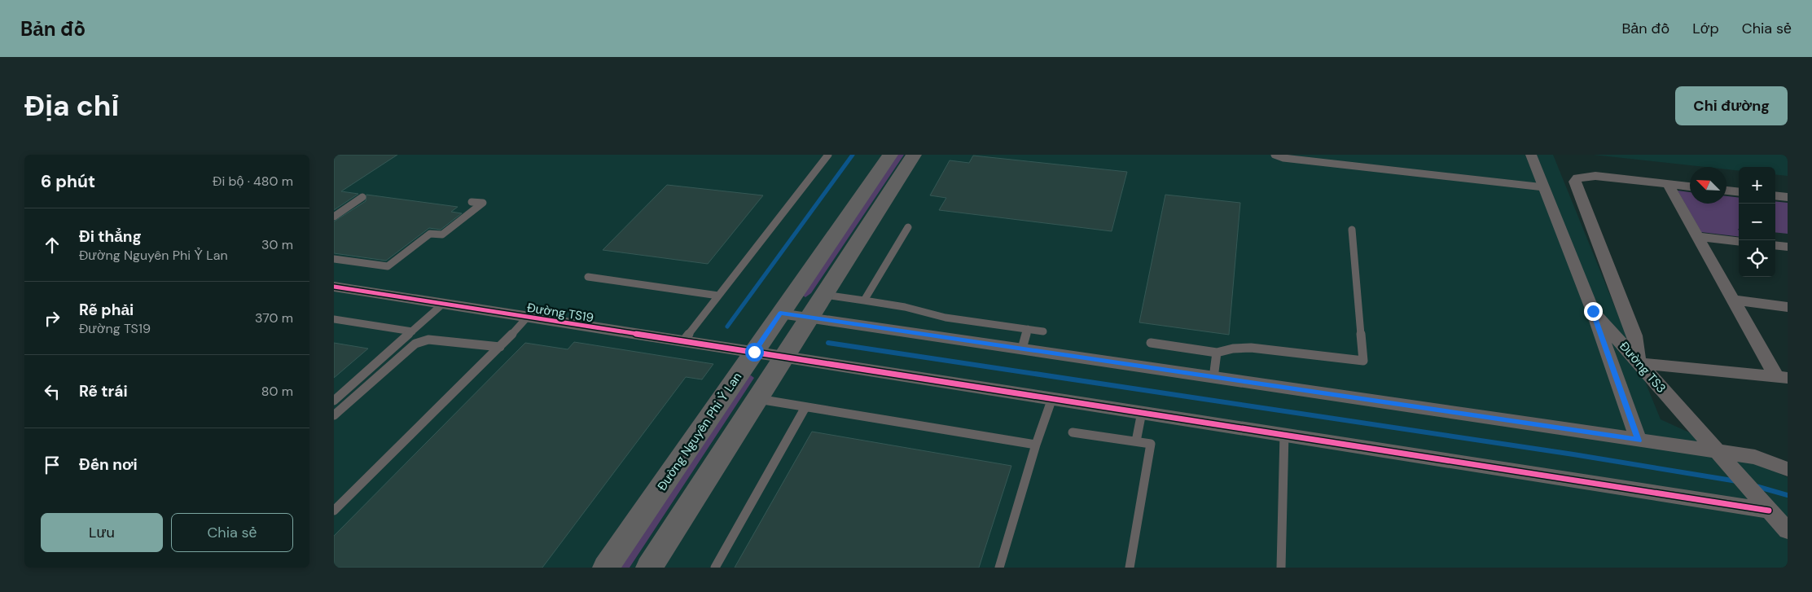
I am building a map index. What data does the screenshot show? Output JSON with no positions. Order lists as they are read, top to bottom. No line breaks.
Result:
{"streets":{"main road":["Đường Nguyên Phi Ỷ Lan"],"street":["Đường TS19","Đường TS3"]},"crossings":[["Đường TS19","Đường TS3"],["Đường TS19","Đường Nguyên Phi Ỷ Lan"]],"north":"top left","page":{"header":"Bản đồ","nav":["Bản đồ","Lớp","Chia sẻ"],"buttons":["Chỉ đường",["Lưu","Chia sẻ"]],"title":"Địa chỉ","heading":["6 phút","Đi bộ · 480 m"],"map_buttons":["+","−"],"list":[["Đi thẳng","Đường Nguyên Phi Ỷ Lan","30 m"],["Rẽ phải","Đường TS19","370 m"],["Rẽ trái","80 m"],"Đến nơi"]}}
